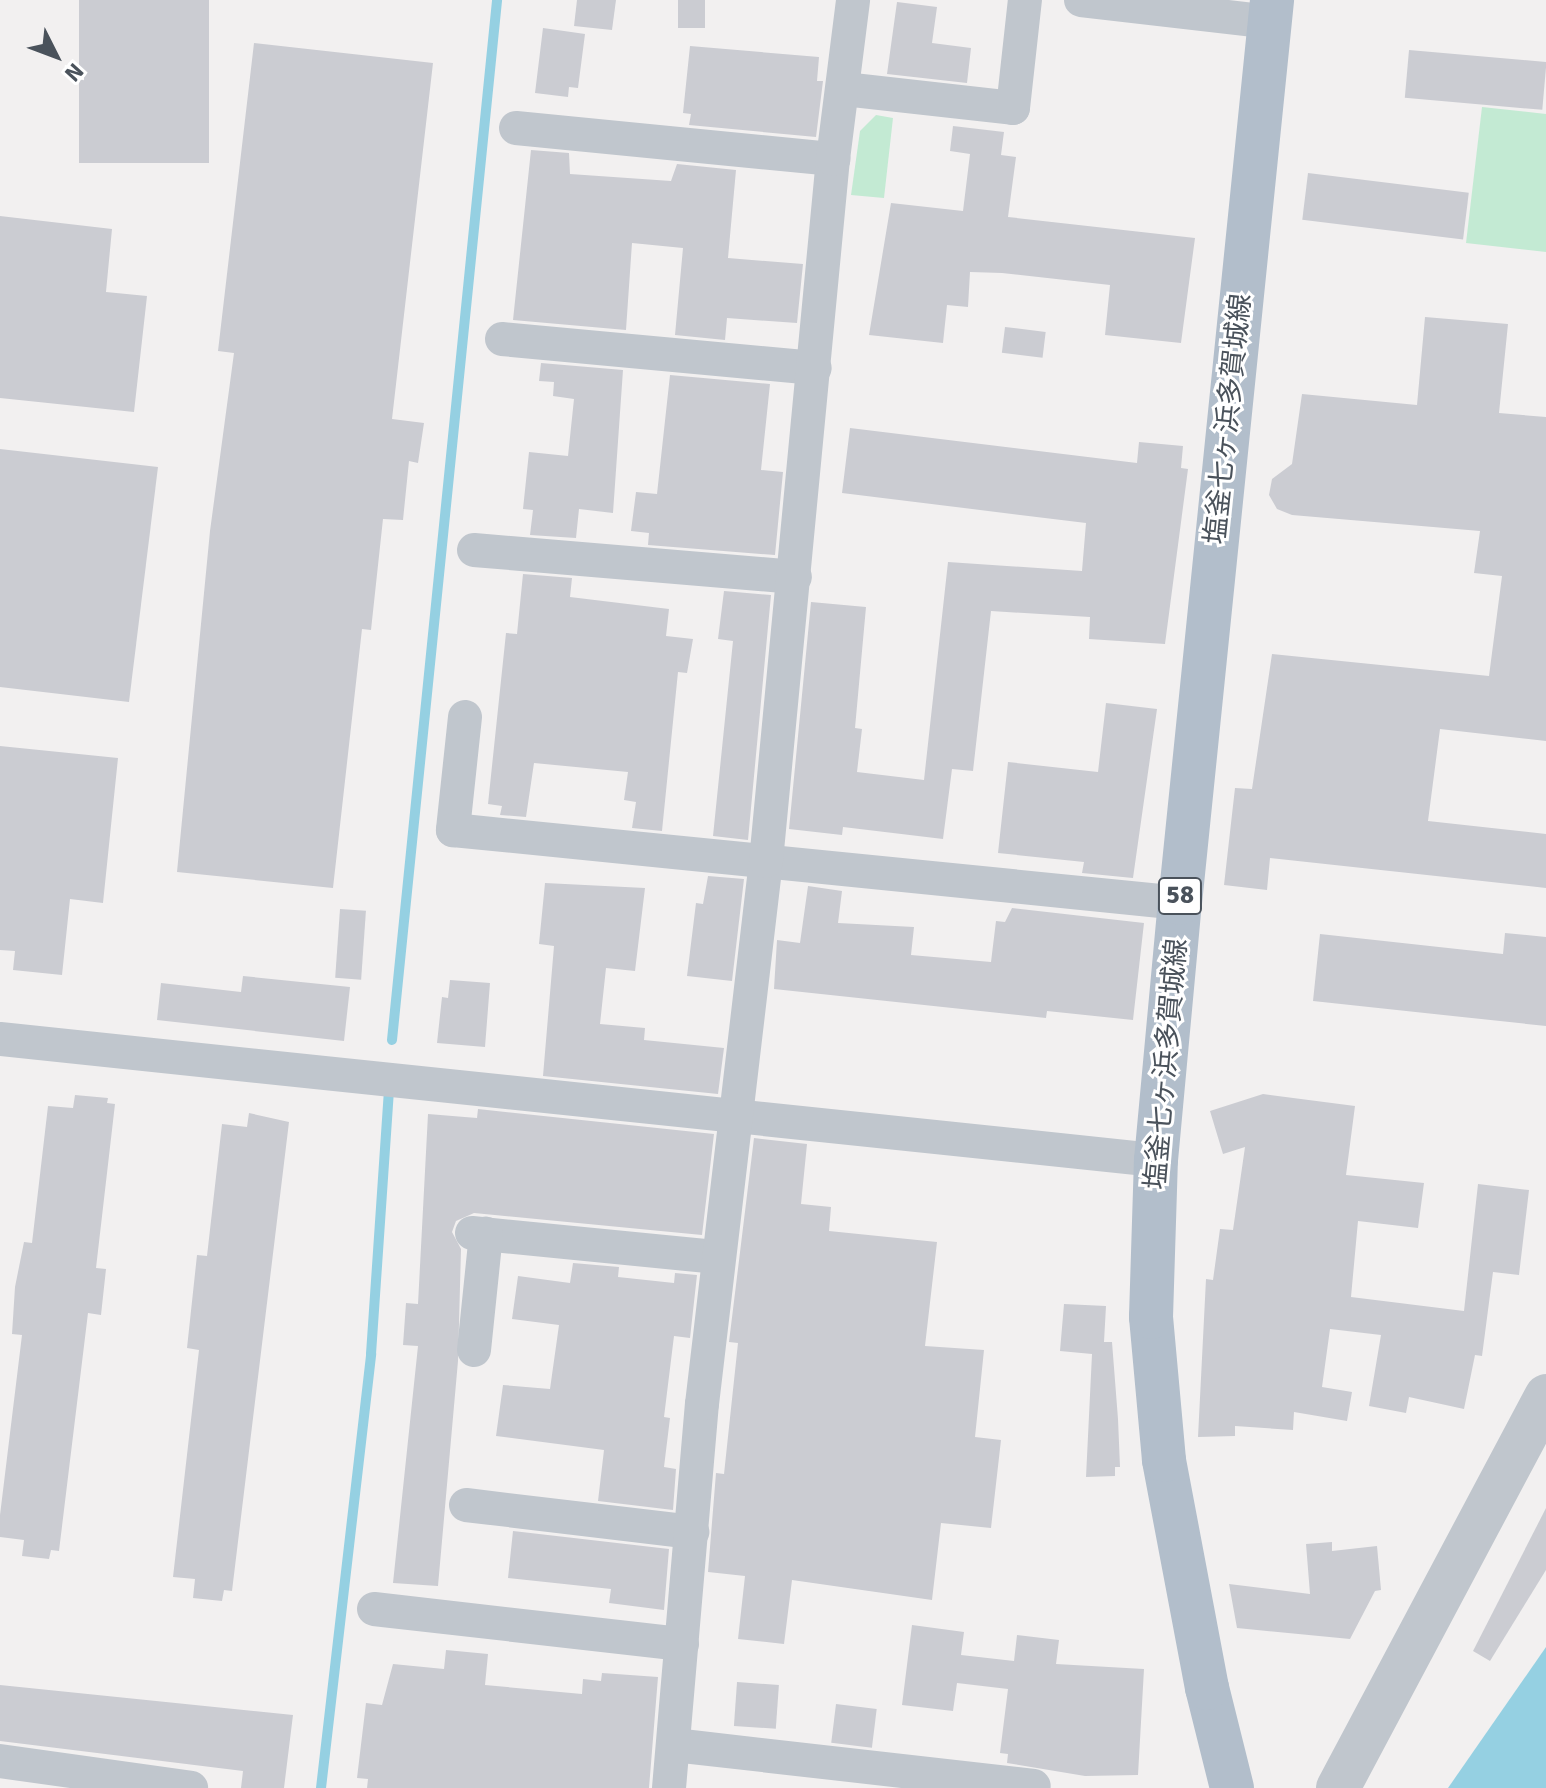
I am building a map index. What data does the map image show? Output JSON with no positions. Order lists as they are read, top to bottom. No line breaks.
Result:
{"streets":{"main road":["塩釜七ヶ浜多賀城線","58"]},"north":"bottom right"}
